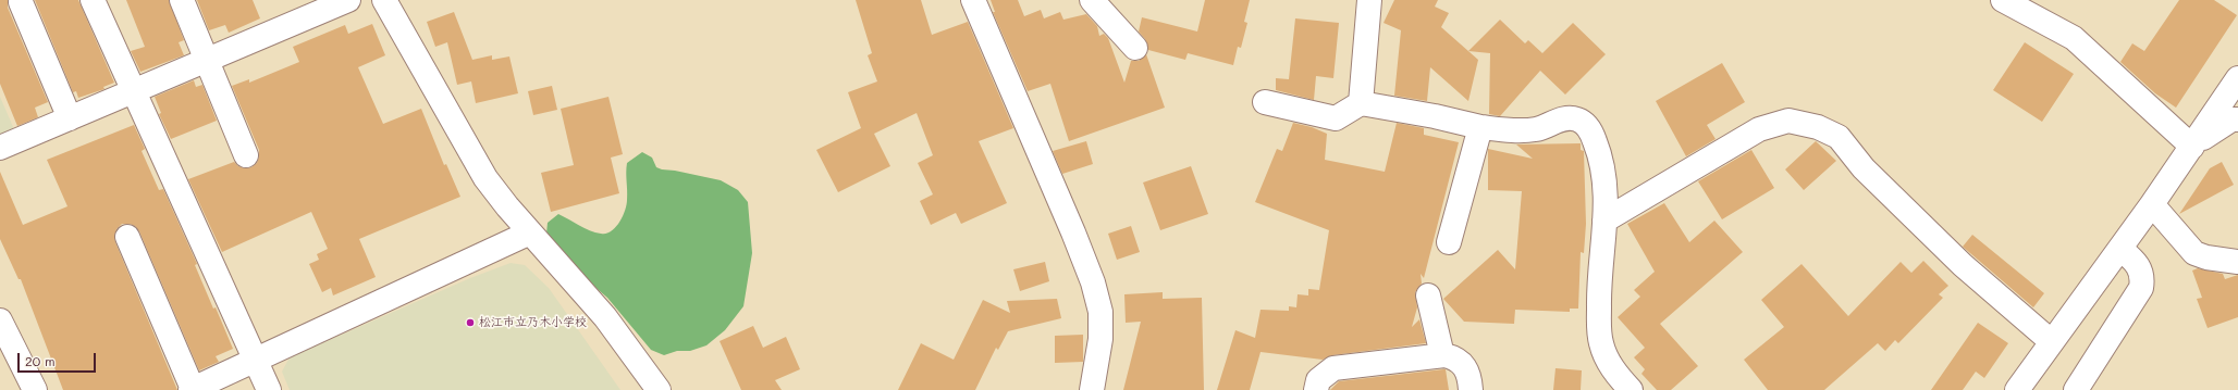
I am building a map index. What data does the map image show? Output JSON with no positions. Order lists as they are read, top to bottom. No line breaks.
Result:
{"places":["松江市立乃木小学校"],"scale_bar":"20 m"}
